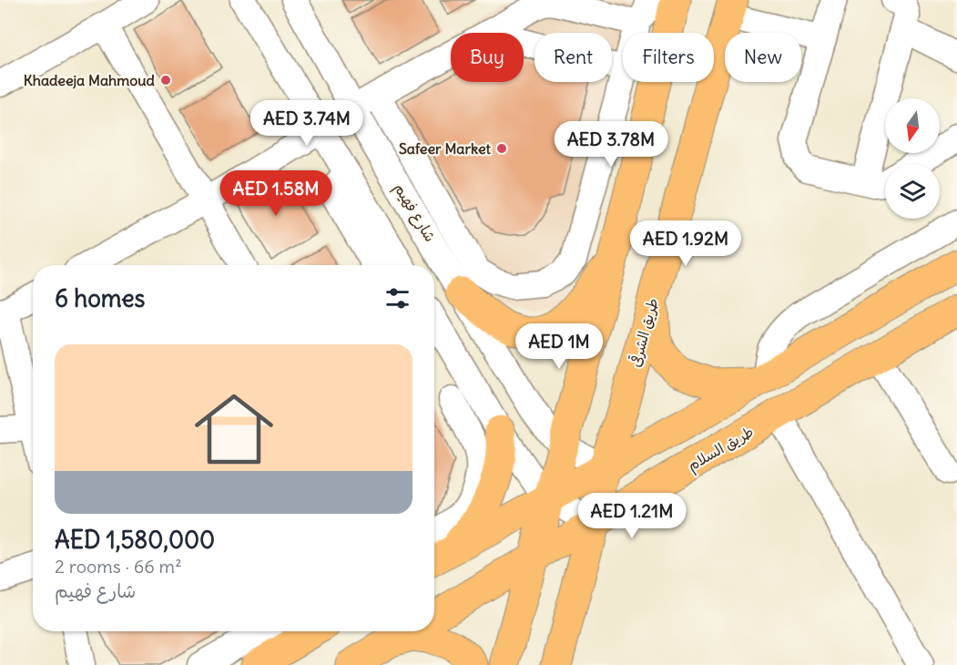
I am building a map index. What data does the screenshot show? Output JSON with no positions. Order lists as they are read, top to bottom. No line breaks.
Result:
{"streets":{"main road":["طريق الشرقى","طريق السلام"],"street":["شارع فهيم"]},"crossings":[["شارع فهيم","طريق الشرقى"],["طريق الشرقى","طريق السلام"]],"places":["Khadeeja Mahmoud","Safeer Market"],"north":"bottom","page":{"chip":["Buy","Rent","Filters","New"],"price":["AED 3.74M","AED 3.78M","AED 1.58M","AED 1.92M","AED 1M","AED 1.21M"],"heading":"6 homes","list":[{"name":"AED 1,580,000","note":"2 rooms · 66 m² · شارع فهيم"}]}}
